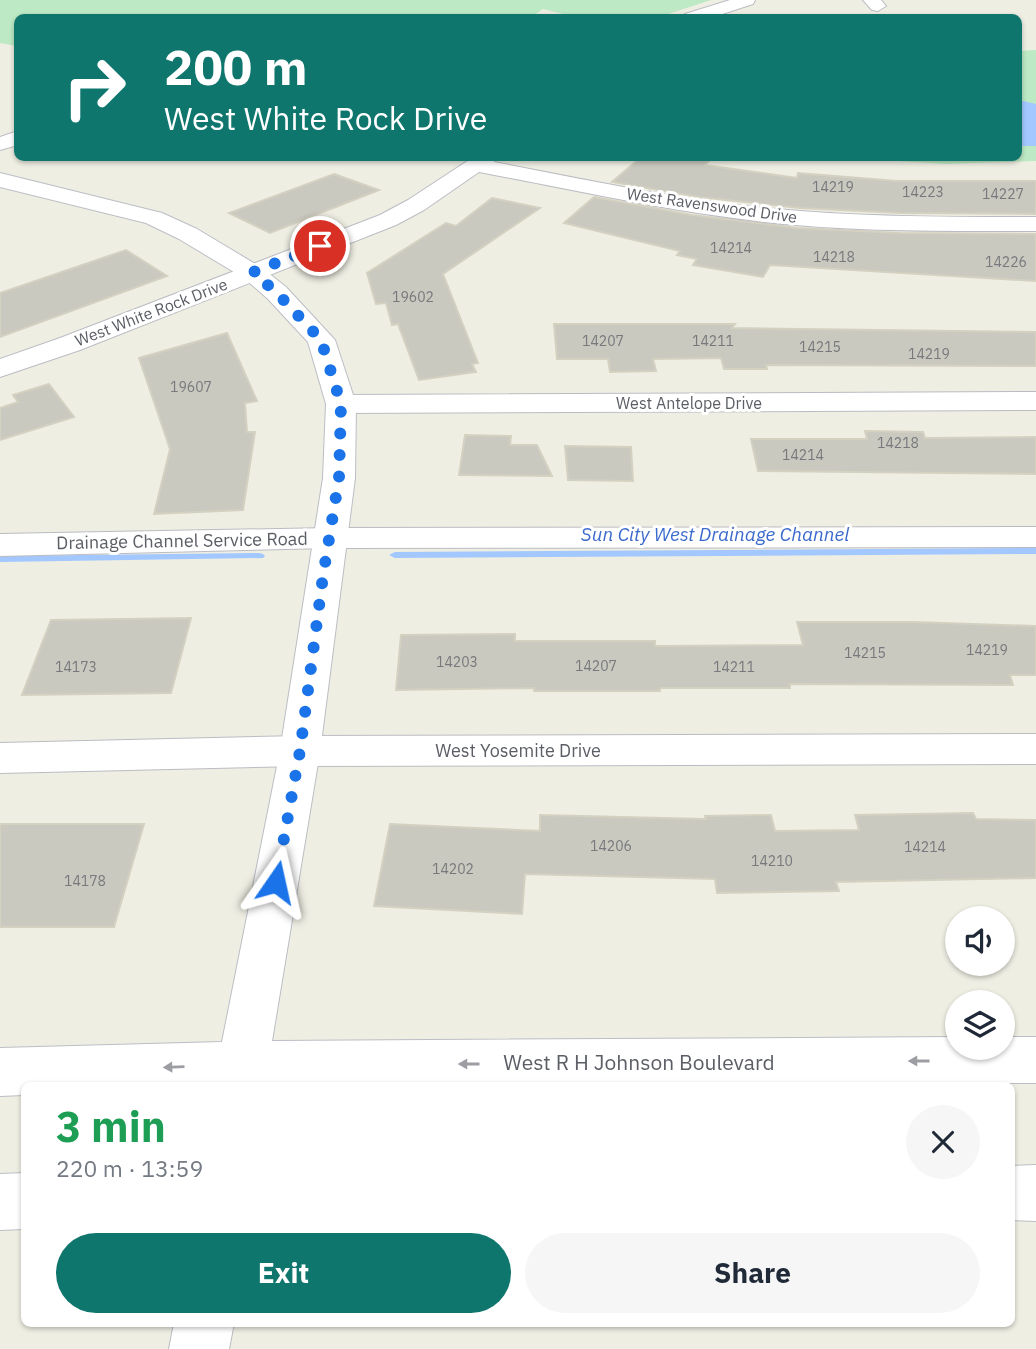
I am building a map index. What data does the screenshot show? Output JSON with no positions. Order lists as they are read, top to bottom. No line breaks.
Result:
{"streets":{"street":["West Ravenswood Drive","West White Rock Drive","West Antelope Drive","Drainage Channel Service Road","West Yosemite Drive","West R H Johnson Boulevard"]},"crossings":[["West Ravenswood Drive","West White Rock Drive"]],"one_way":["West R H Johnson Boulevard"],"water":["Sun City West Drainage Channel"],"house_numbers":["14219","14223","14227","14214","14218","14226","19602","14207","14211","14215","14219","19607","14218","14214","14219","14215","14203","14207","14173","14211","14206","14214","14210","14202","14178"],"page":{"turn":["200 m","West White Rock Drive"],"heading":["3 min","220 m · 13:59"],"buttons":["Exit","Share"]}}
